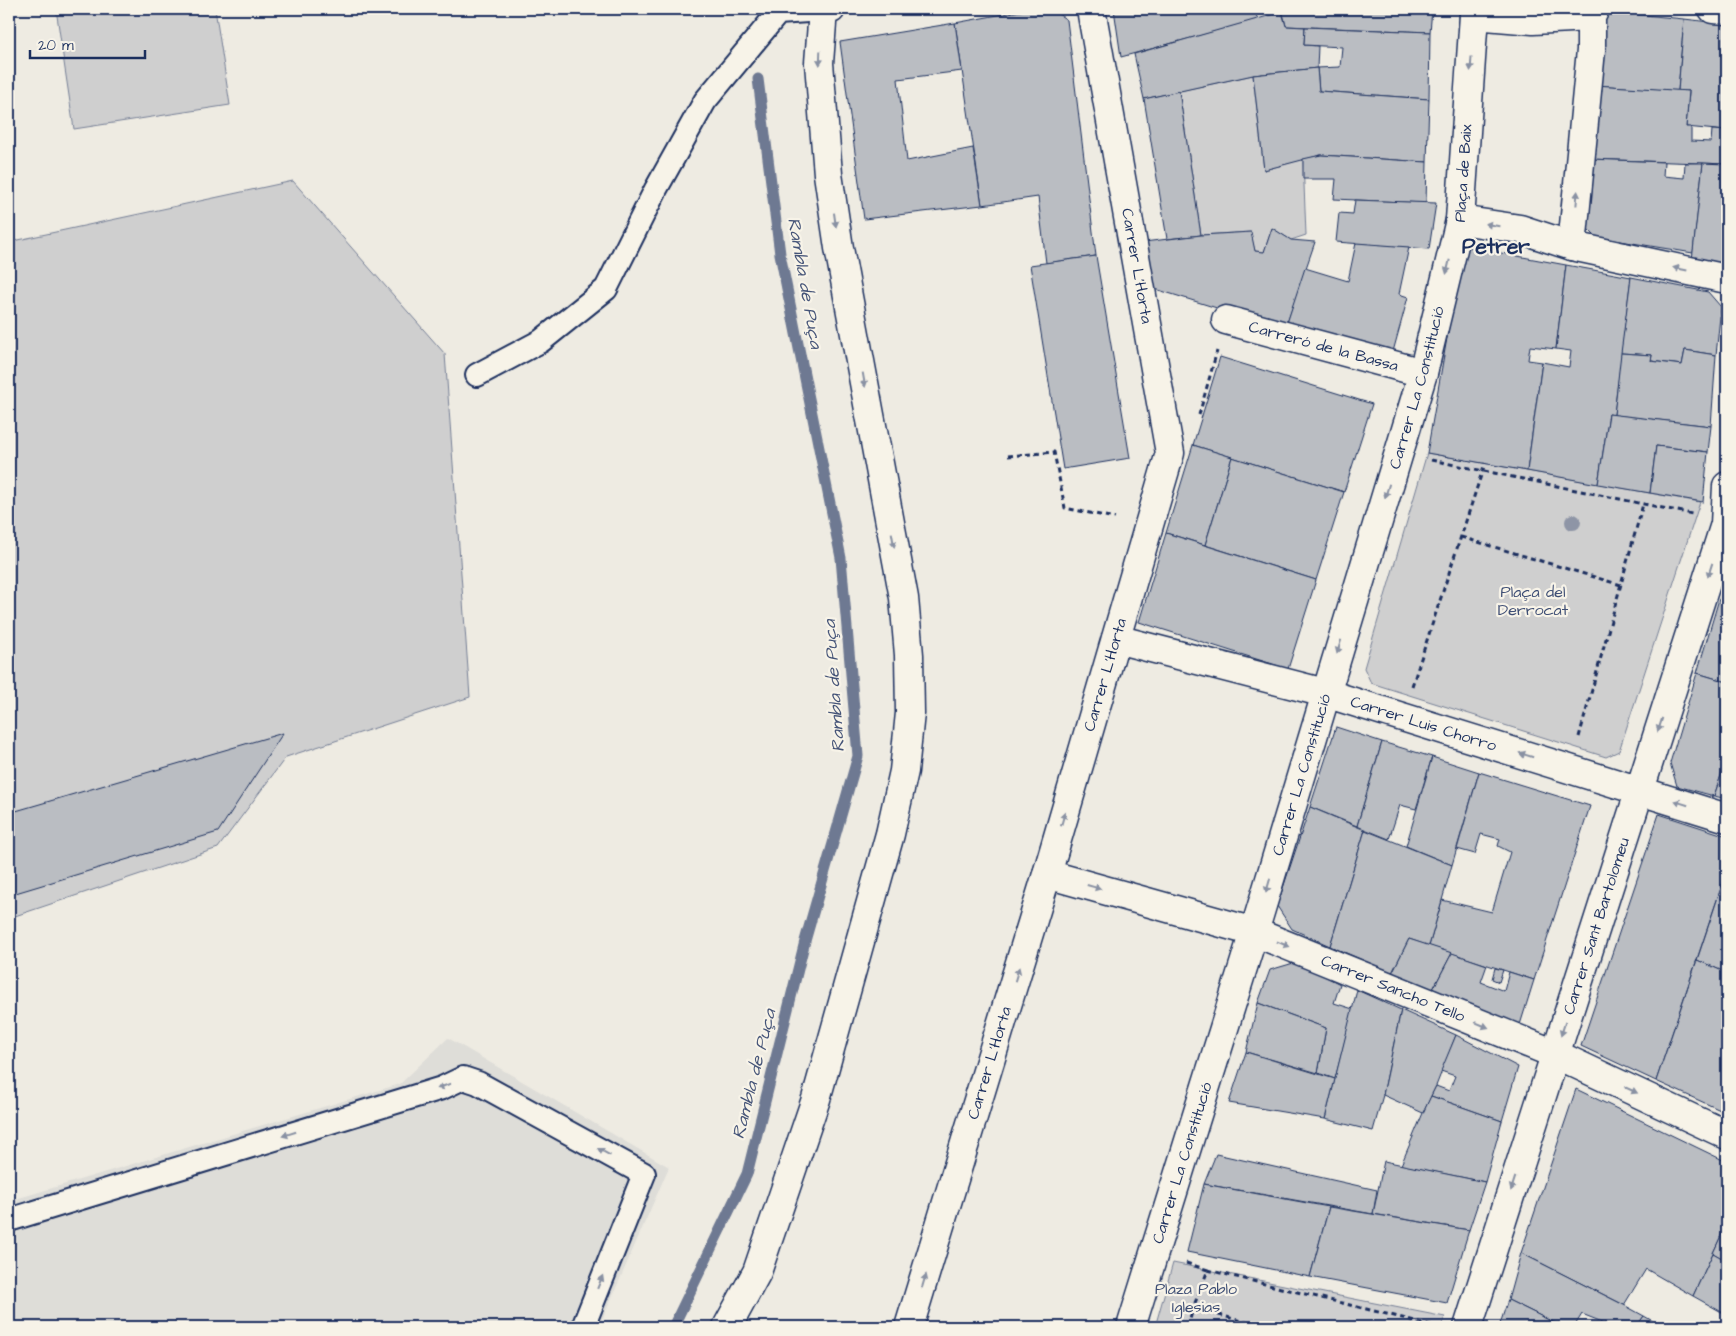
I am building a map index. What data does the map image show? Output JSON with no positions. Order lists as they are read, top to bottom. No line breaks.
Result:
{"streets":{"street":["Plaça de Baix","Carrer L'Horta","Carreró de la Bassa","Carrer La Constitució","Carrer Luis Chorro","Carrer Sant Bartolomeu","Carrer Sancho Tello"]},"crossings":[["Plaça de Baix","Carrer La Constitució"],["Carrer L'Horta","Carrer Luis Chorro"],["Carrer L'Horta","Carrer Sancho Tello"],["Carreró de la Bassa","Carrer La Constitució"],["Carrer La Constitució","Carrer Luis Chorro"],["Carrer La Constitució","Carrer Sancho Tello"],["Carrer Luis Chorro","Carrer Sant Bartolomeu"],["Carrer Sant Bartolomeu","Carrer Sancho Tello"]],"one_way":["Carrer La Constitució","Carrer Luis Chorro","Carrer Sant Bartolomeu","Carrer Sancho Tello"],"districts":["Petrer"],"water":["Rambla de Puça"],"parks":["Plaça del Derrocat","Plaza Pablo Iglesias"],"scale_bar":"20 m"}
